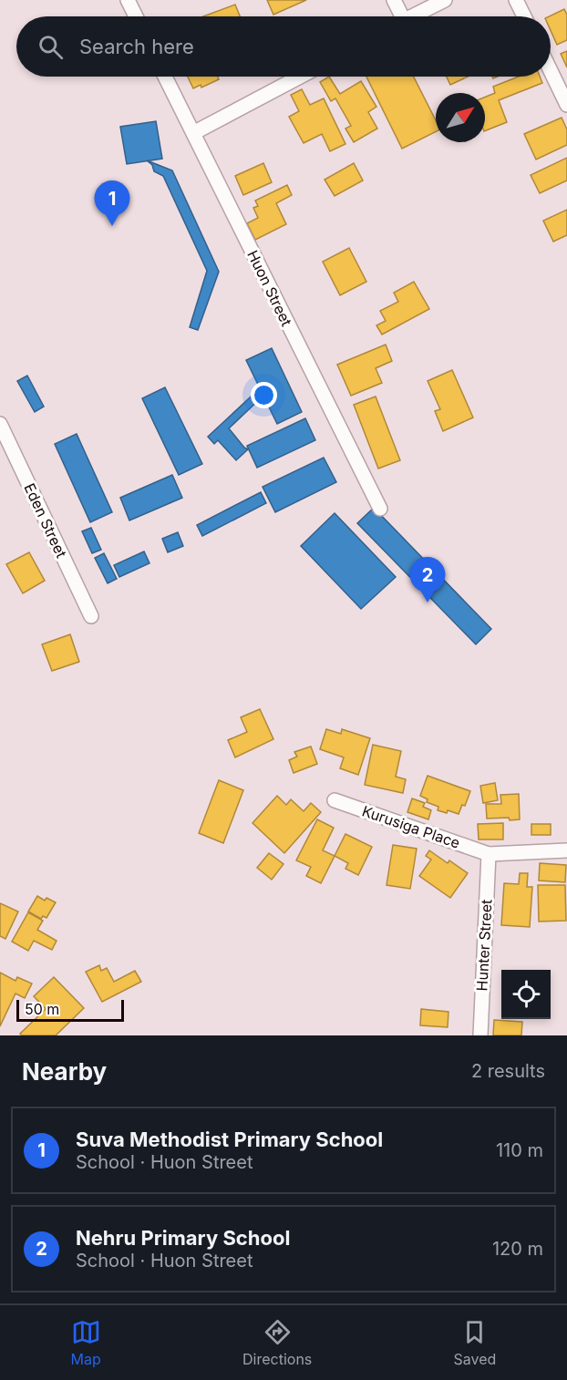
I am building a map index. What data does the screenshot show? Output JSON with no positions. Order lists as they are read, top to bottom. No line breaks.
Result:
{"streets":{"street":["Huon Street","Eden Street","Kurusiga Place","Hunter Street"]},"crossings":[["Kurusiga Place","Hunter Street"]],"scale_bar":"50 m","north":"top right","page":{"search":"Search here","pins":["1","2"],"scale":"50 m","heading":["Nearby","2 results"],"list":[{"mark":"1","name":"Suva Methodist Primary School","note":"School · Huon Street","value":"110 m"},{"mark":"2","name":"Nehru Primary School","note":"School · Huon Street","value":"120 m"}],"nav":["Map","Directions","Saved"]}}
